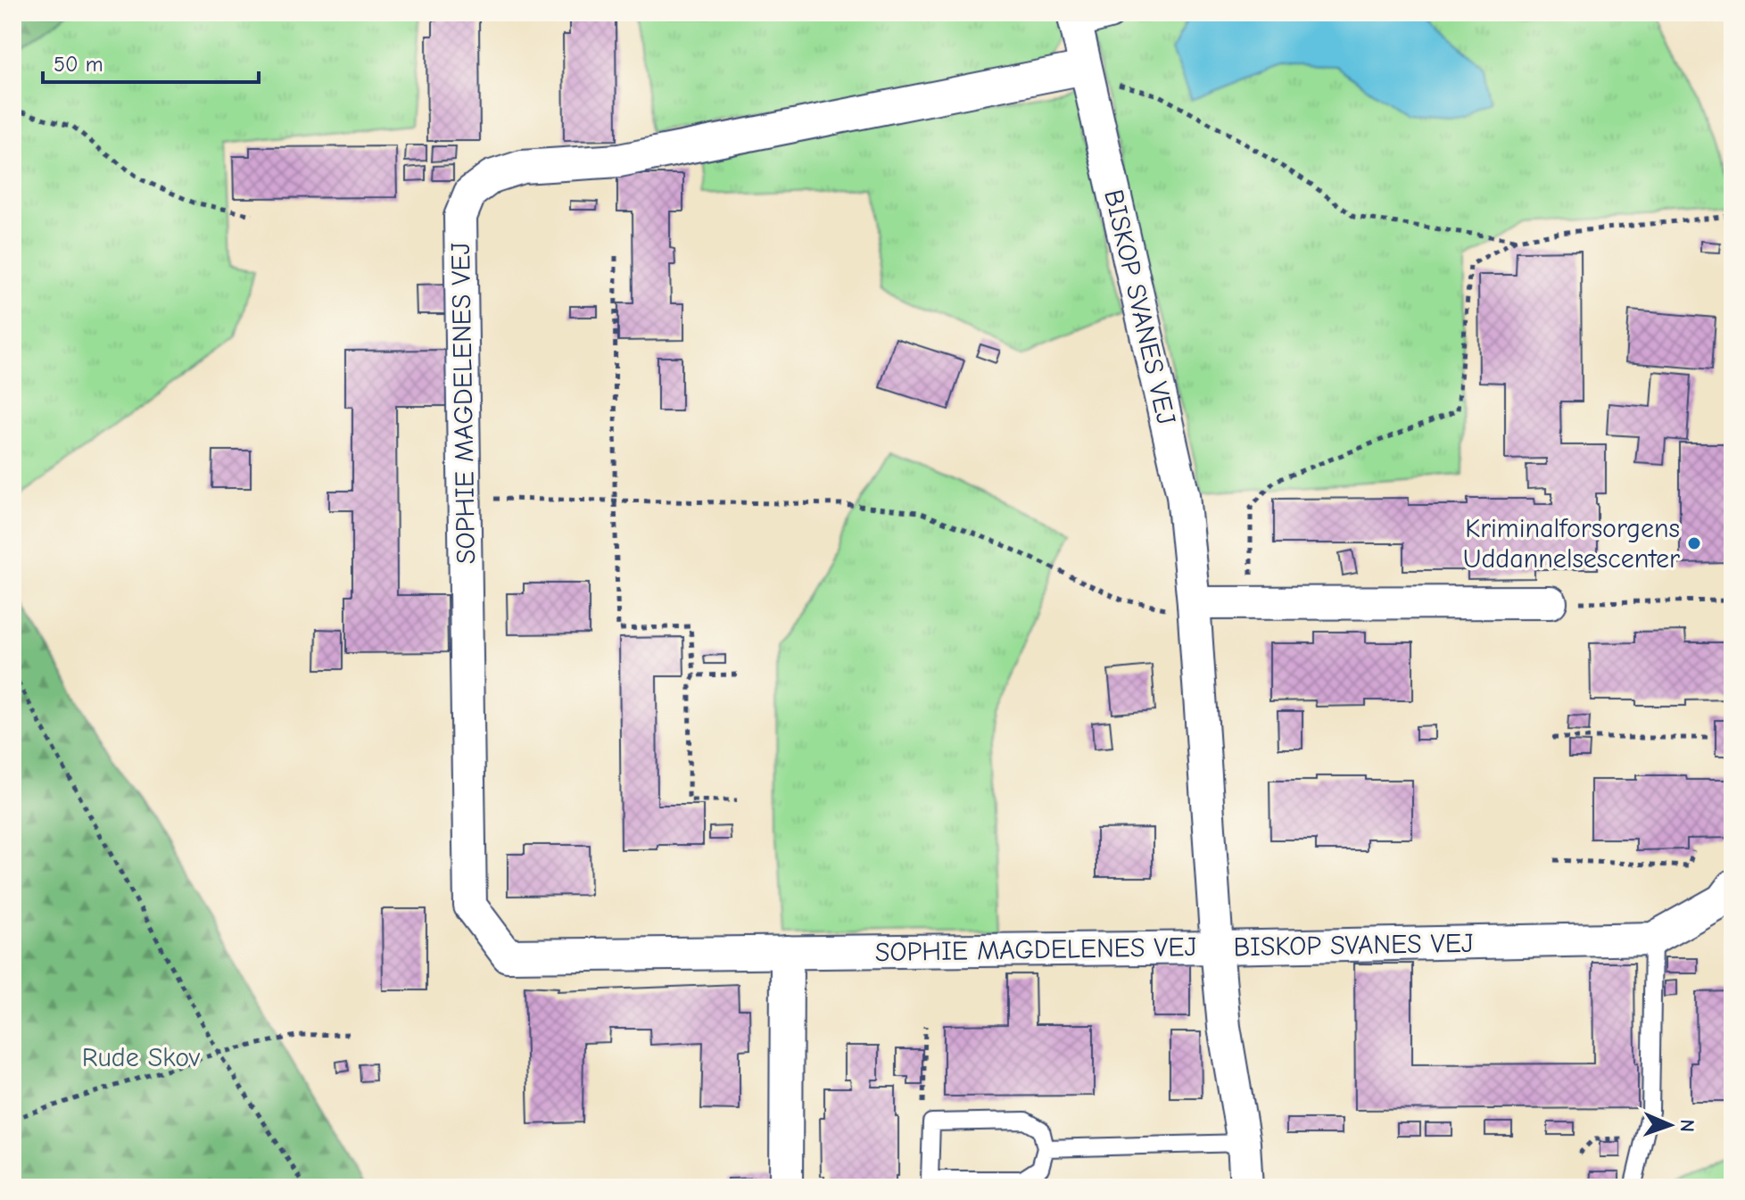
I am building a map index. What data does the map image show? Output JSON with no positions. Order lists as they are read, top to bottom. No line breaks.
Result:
{"streets":{"street":["BISKOP SVANES VEJ","SOPHIE MAGDELENES VEJ"]},"crossings":[["BISKOP SVANES VEJ","SOPHIE MAGDELENES VEJ"]],"parks":["Rude Skov"],"places":["Kriminalforsorgens Uddannelsescenter"],"scale_bar":"50 m","north":"right"}
